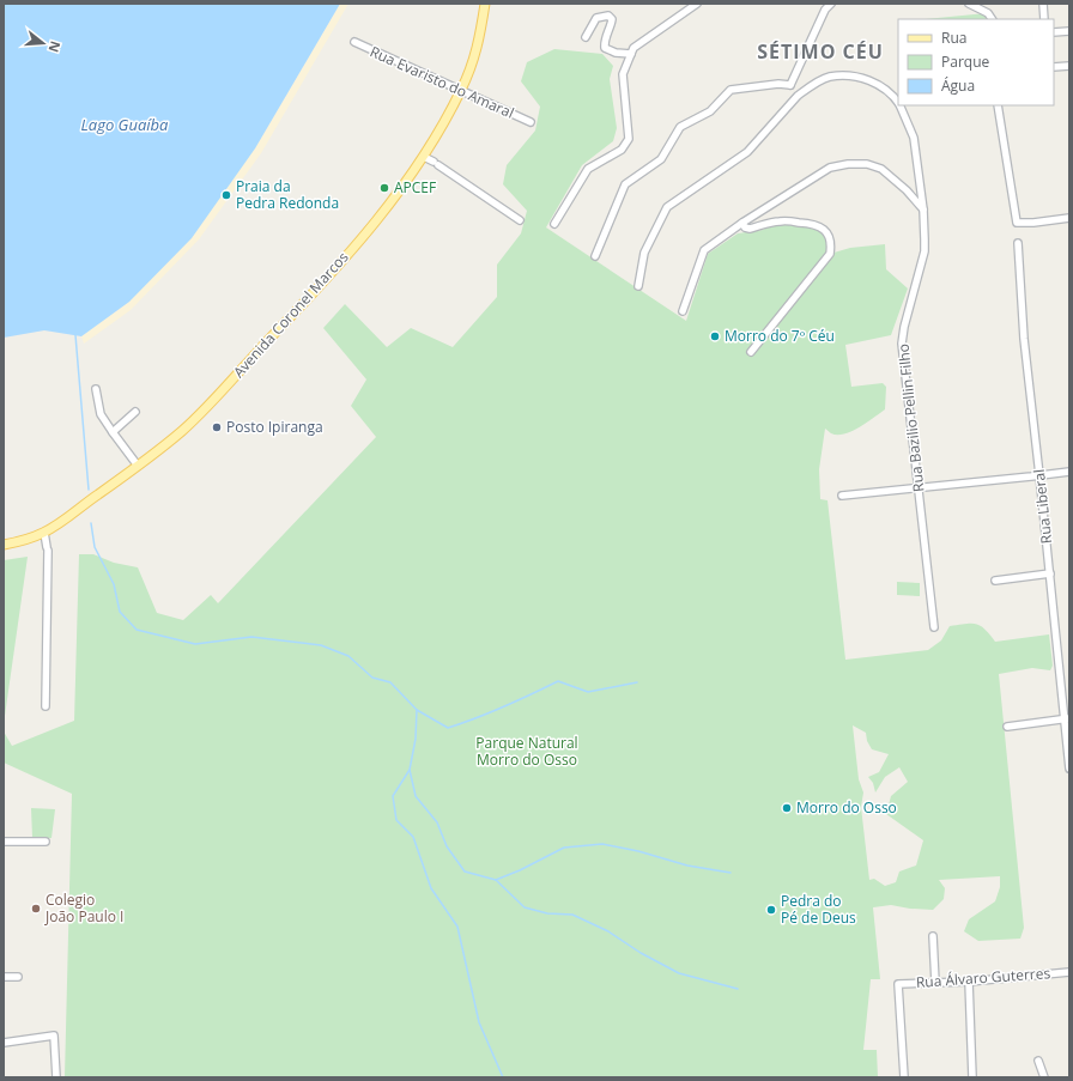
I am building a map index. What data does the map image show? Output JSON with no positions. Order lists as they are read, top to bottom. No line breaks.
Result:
{"streets":{"main road":["Avenida Coronel Marcos"],"street":["Rua Evaristo do Amaral","Rua Bazilio Pellin Filho","Rua Liberal","Rua Álvaro Guterres"]},"crossings":[["Rua Evaristo do Amaral","Avenida Coronel Marcos"]],"districts":["SÉTIMO CÉU"],"water":["Lago Guaíba"],"parks":["Parque Natural Morro do Osso"],"places":["APCEF","Praia da Pedra Redonda","Morro do 7º Céu","Posto Ipiranga","Morro do Osso","Colegio João Paulo I","Pedra do Pé de Deus"],"legend":["Rua","Parque","Água"],"north":"right"}
